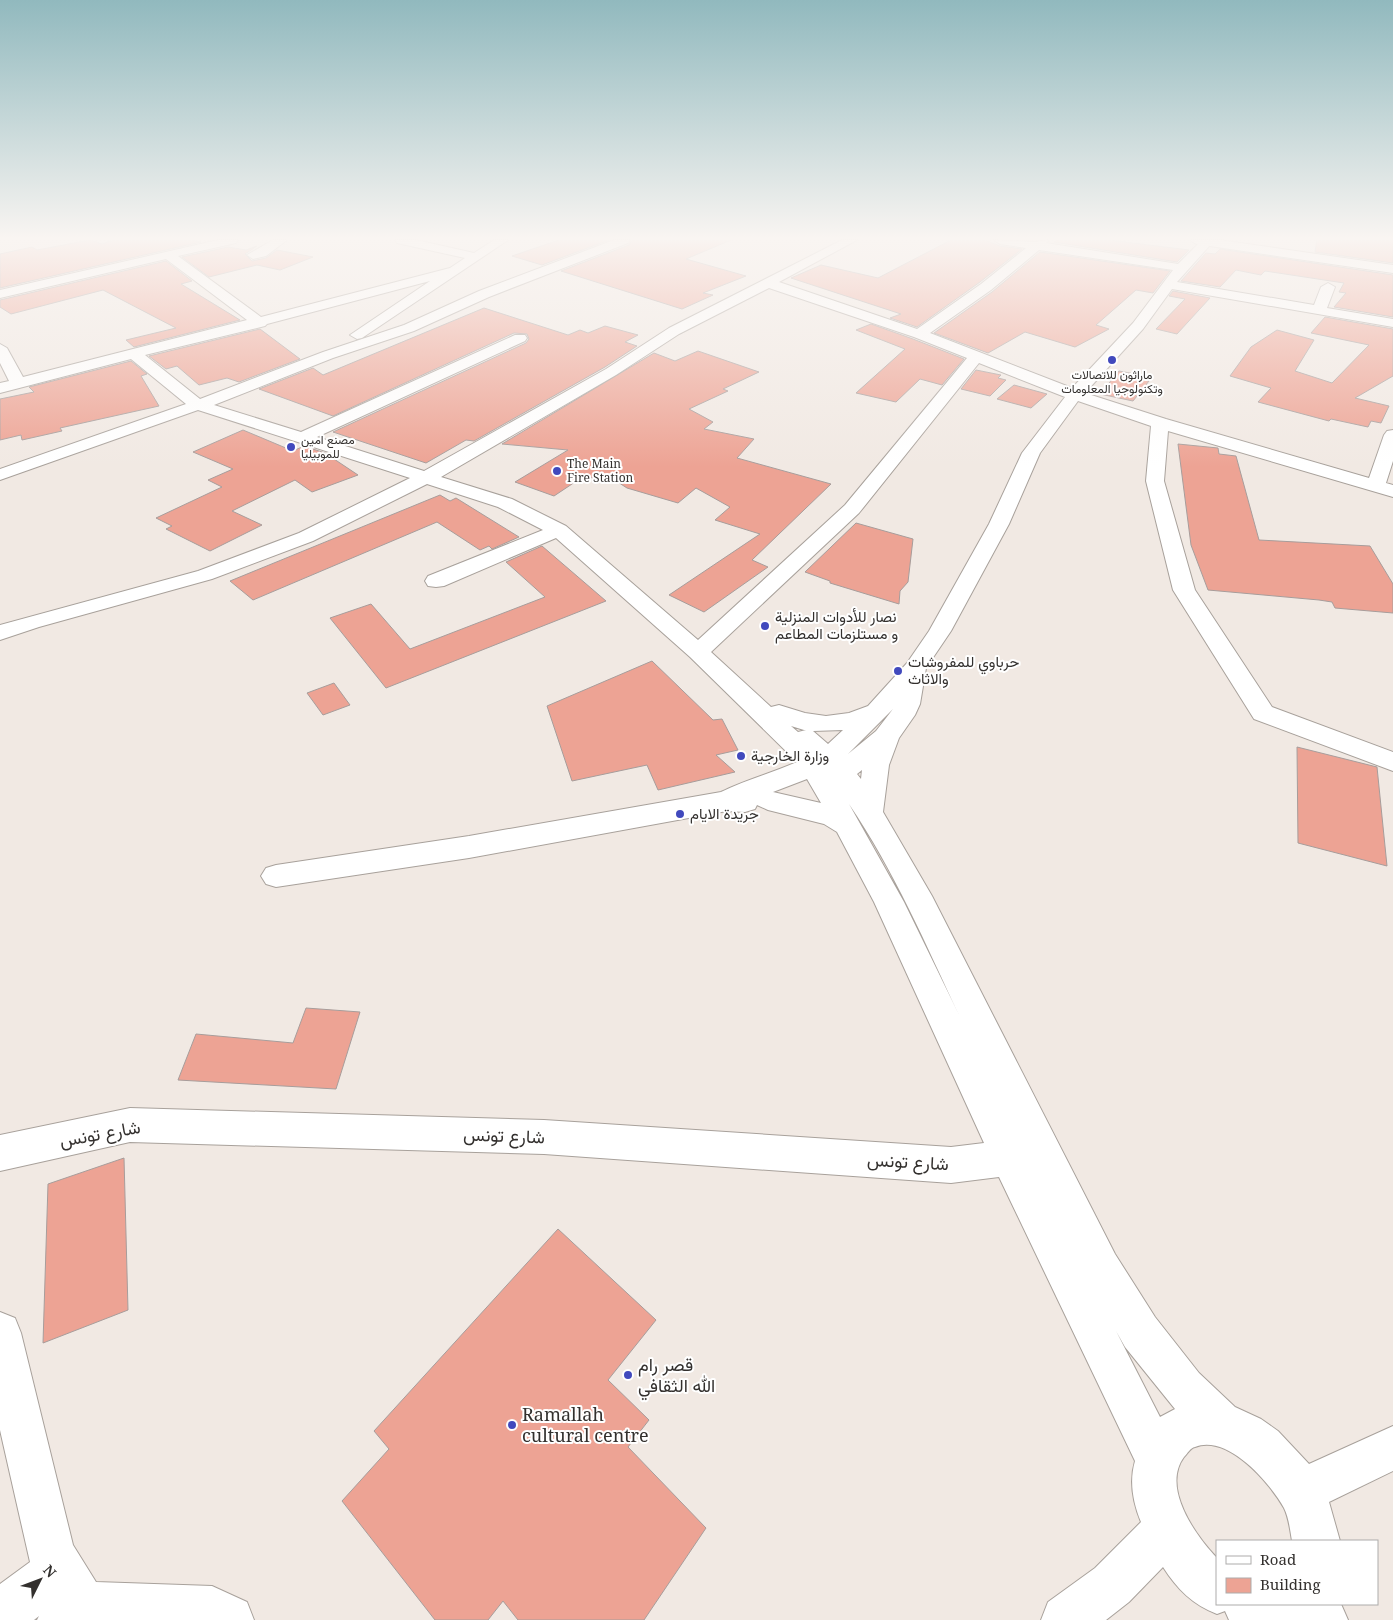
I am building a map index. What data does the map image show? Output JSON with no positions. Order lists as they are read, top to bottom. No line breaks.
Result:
{"streets":{"street":["شارع تونس"]},"places":["ماراثون للاتصالات وتكنولوجيا المعلومات","مصنع امين للموبيليا","The Main Fire Station","نصار للأدوات المنزلية و مستلزمات المطاعم","حرباوي للمفروشات والاثاث","وزارة الخارجية","جريدة الايام","قصر رام الله الثقافي","Ramallah cultural centre"],"legend":["Road","Building"],"north":"top right"}
